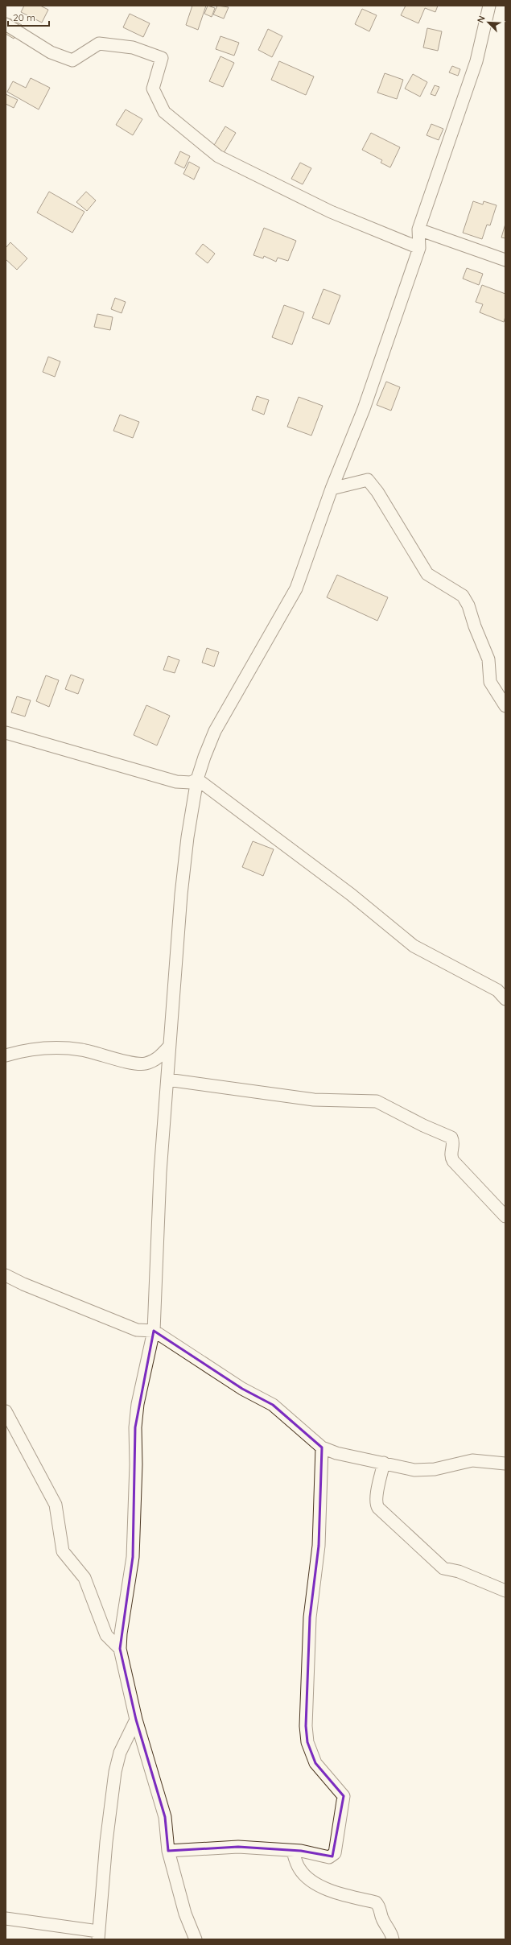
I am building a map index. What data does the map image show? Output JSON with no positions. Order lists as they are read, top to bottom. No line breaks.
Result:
{"scale_bar":"20 m","north":"top left"}
